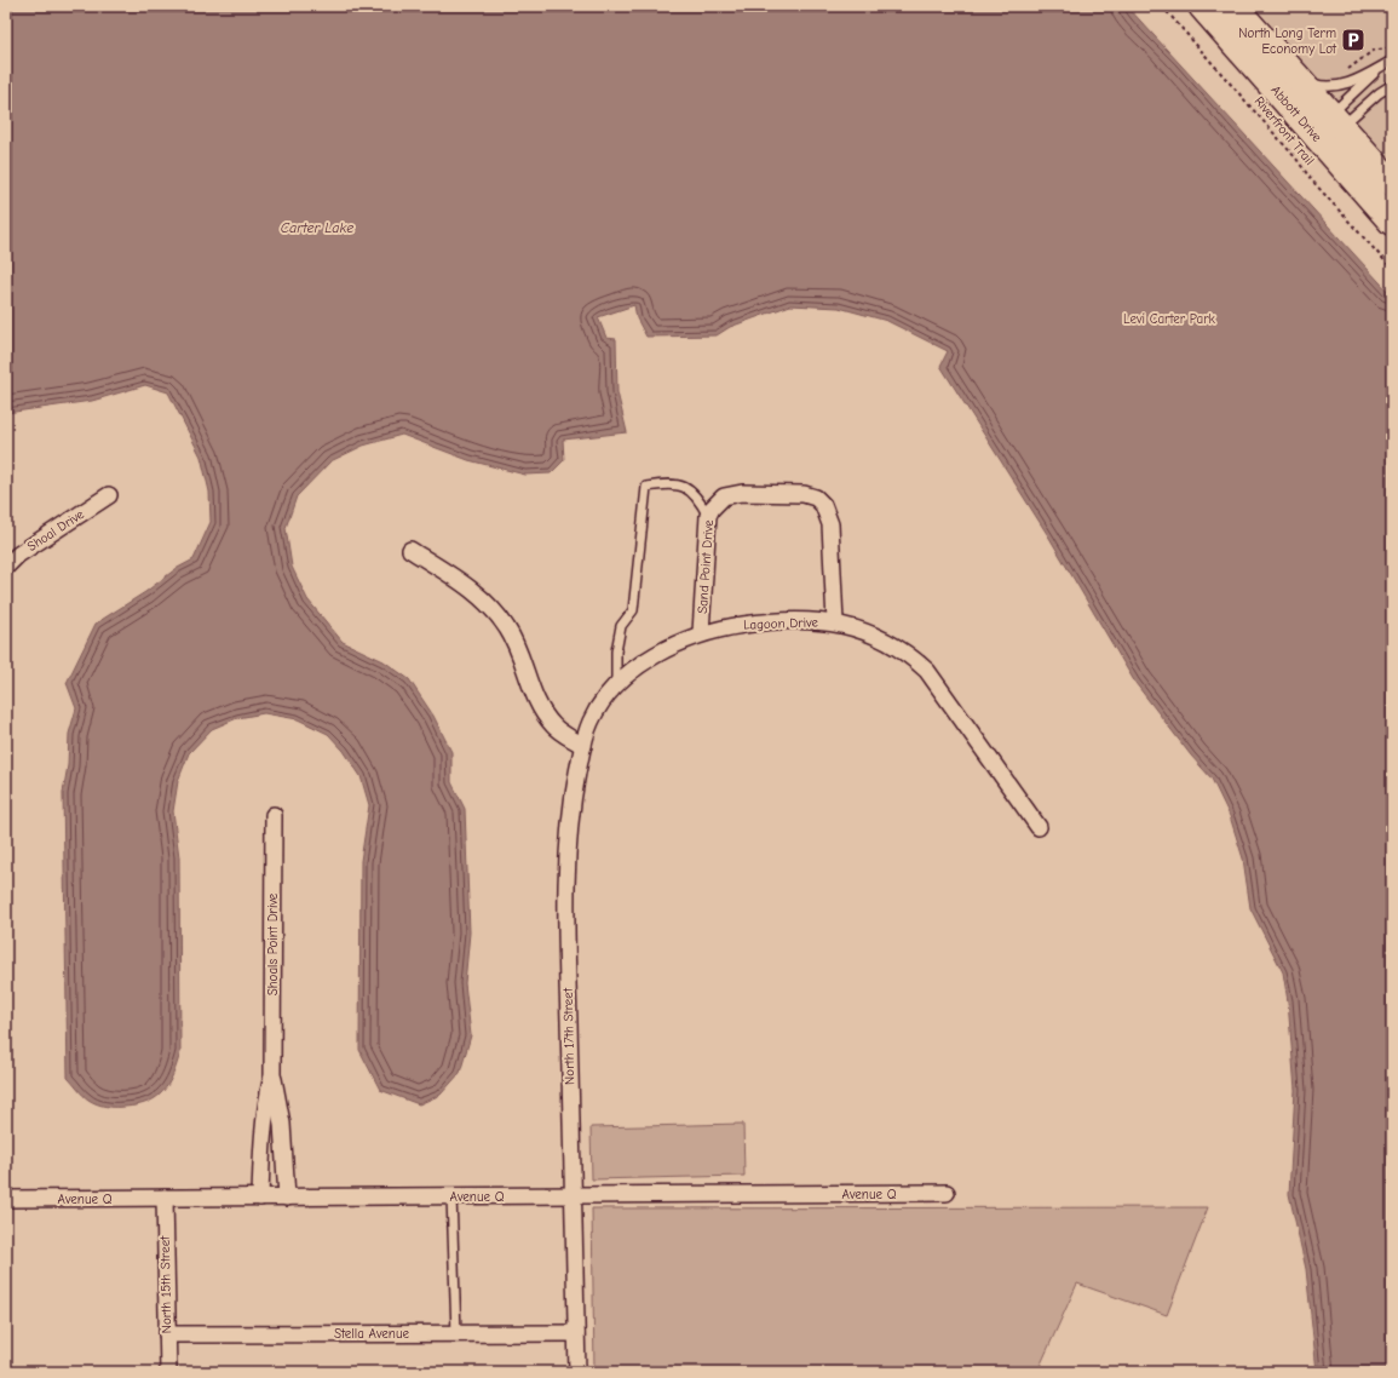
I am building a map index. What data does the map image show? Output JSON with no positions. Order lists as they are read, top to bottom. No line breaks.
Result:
{"streets":{"highway":["Abbott Drive"],"street":["Shoal Drive","Sand Point Drive","Lagoon Drive","Shoals Point Drive","North 17th Street","Avenue Q","North 15th Street","Stella Avenue"],"path":["Riverfront Trail"]},"crossings":[["Sand Point Drive","Lagoon Drive"],["Lagoon Drive","North 17th Street"],["Shoals Point Drive","Avenue Q"],["North 17th Street","Avenue Q"],["North 17th Street","Stella Avenue"],["Avenue Q","North 15th Street"],["North 15th Street","Stella Avenue"]],"water":["Carter Lake"],"parks":["Levi Carter Park"],"places":{"parking":["North Long Term Economy Lot"]}}
